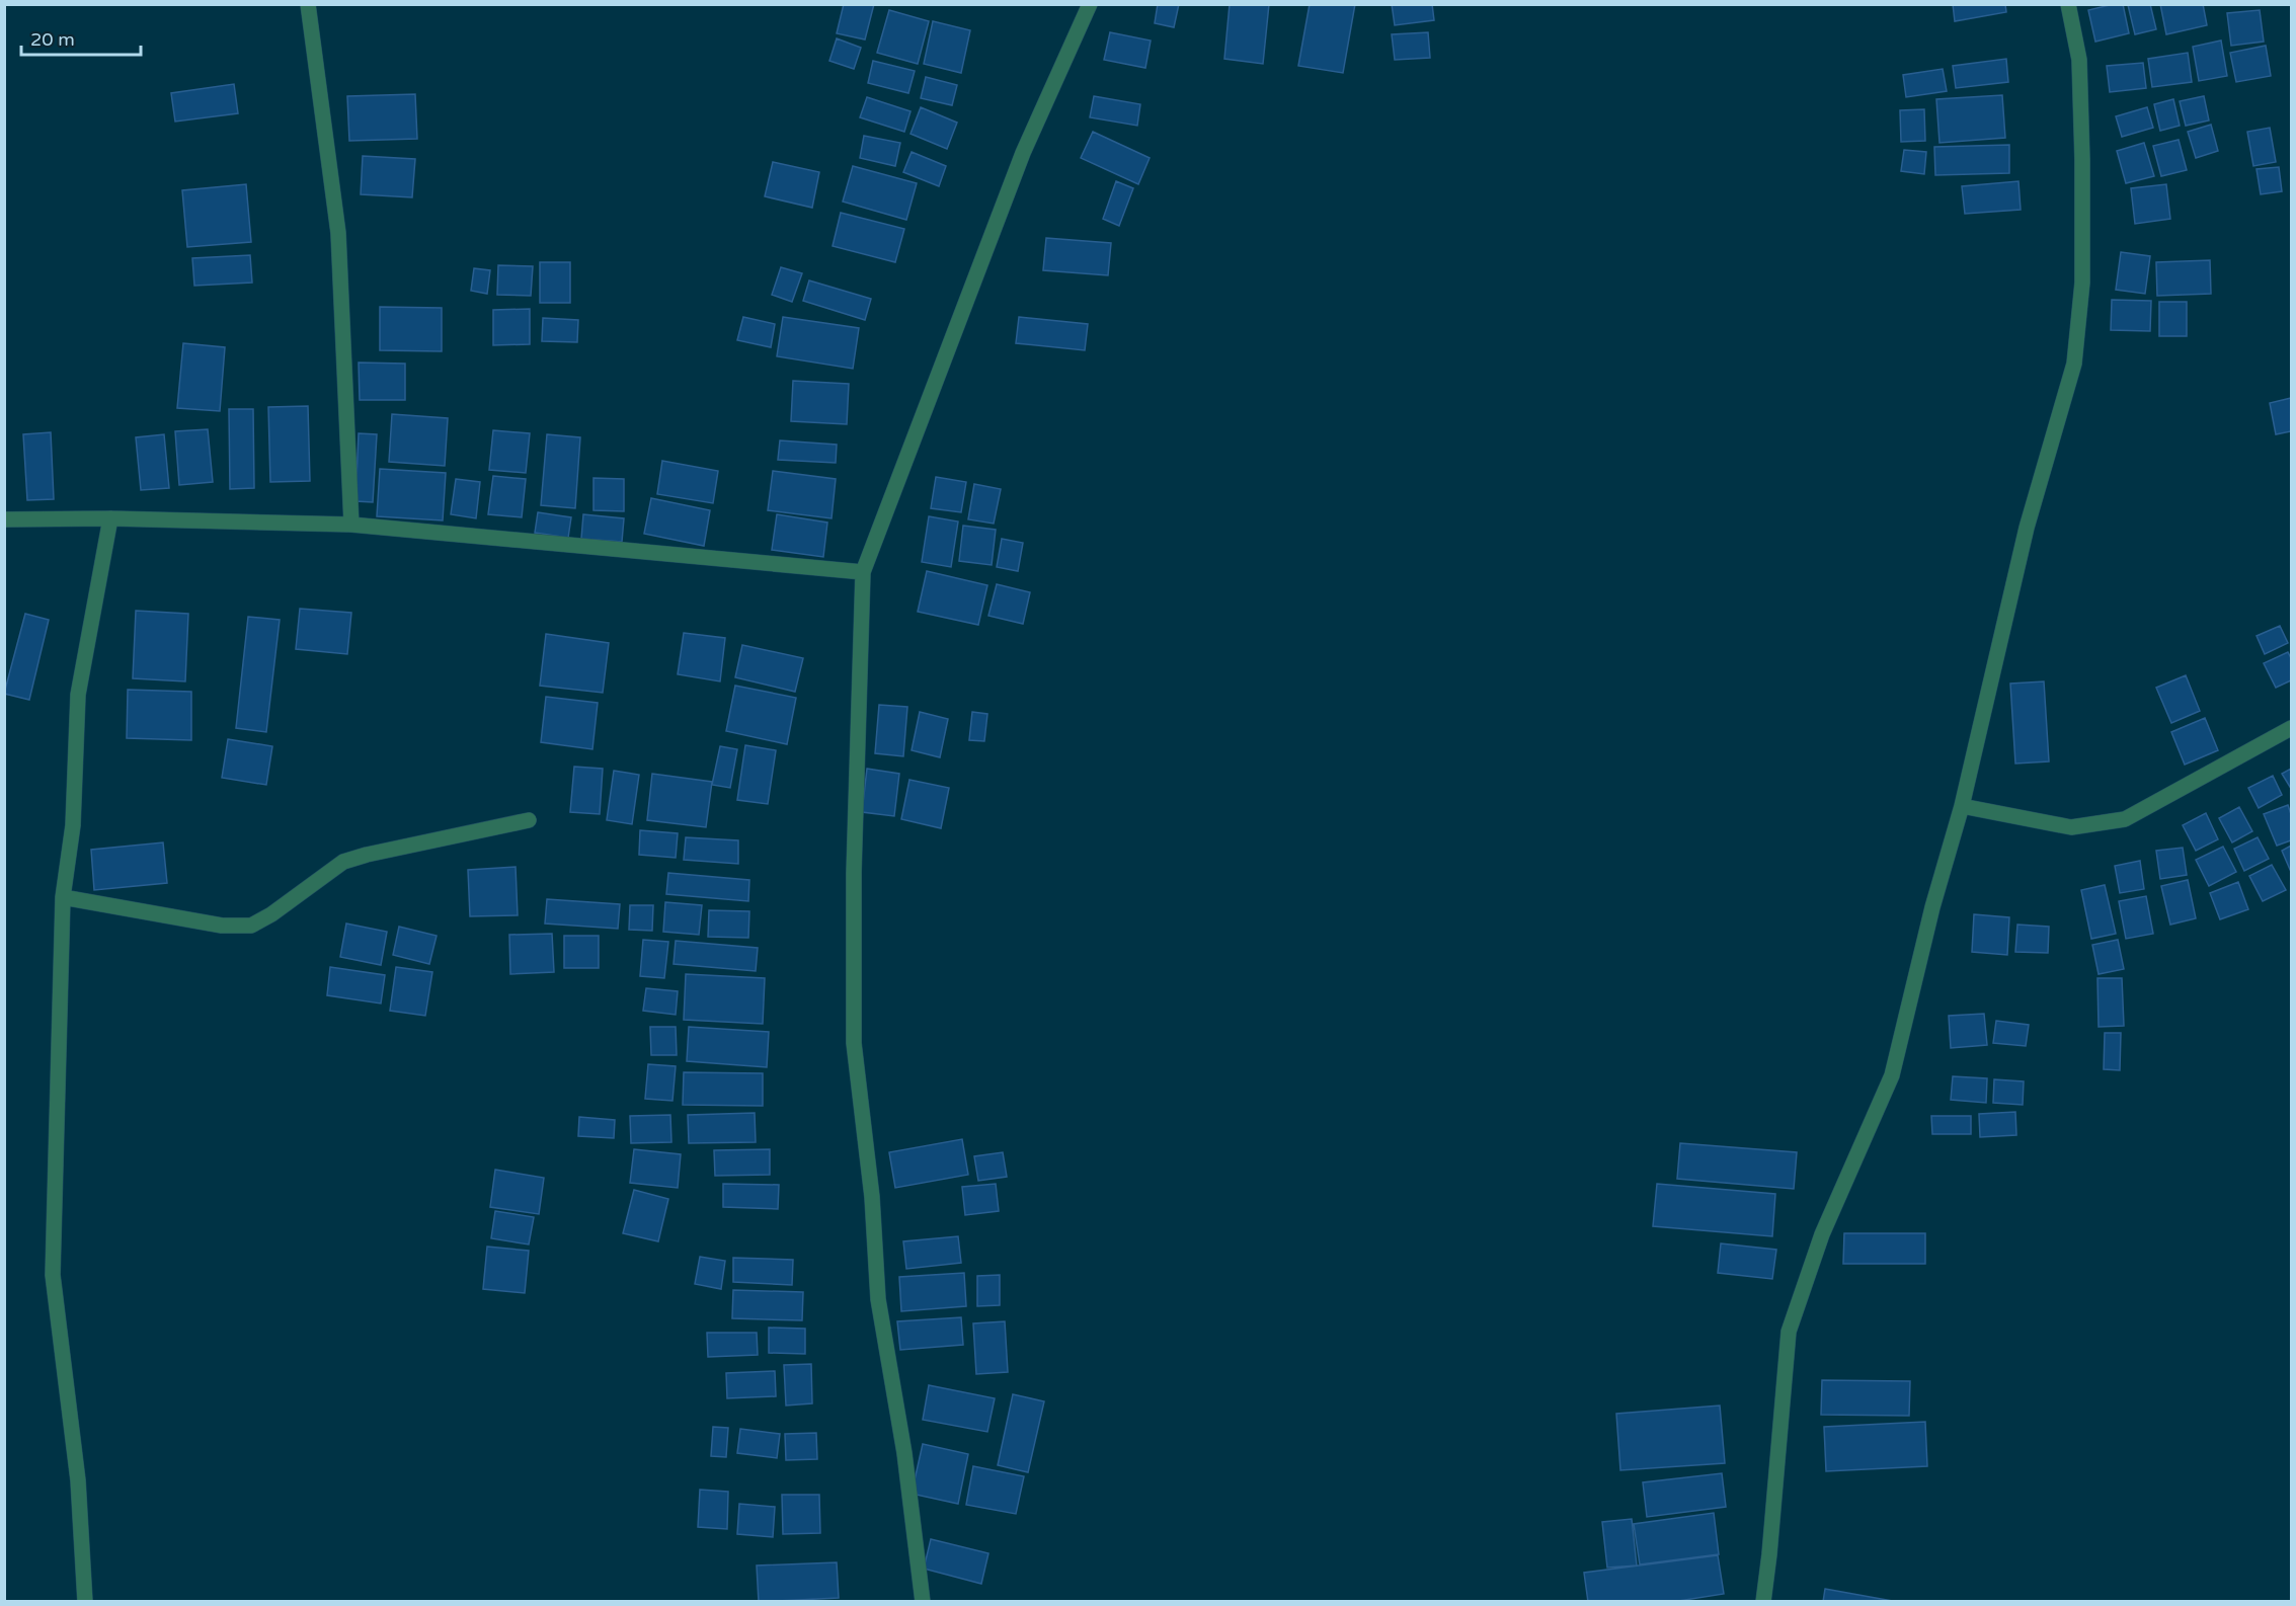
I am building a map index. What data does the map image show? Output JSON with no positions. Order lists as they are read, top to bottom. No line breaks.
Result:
{"scale_bar":"20 m"}
